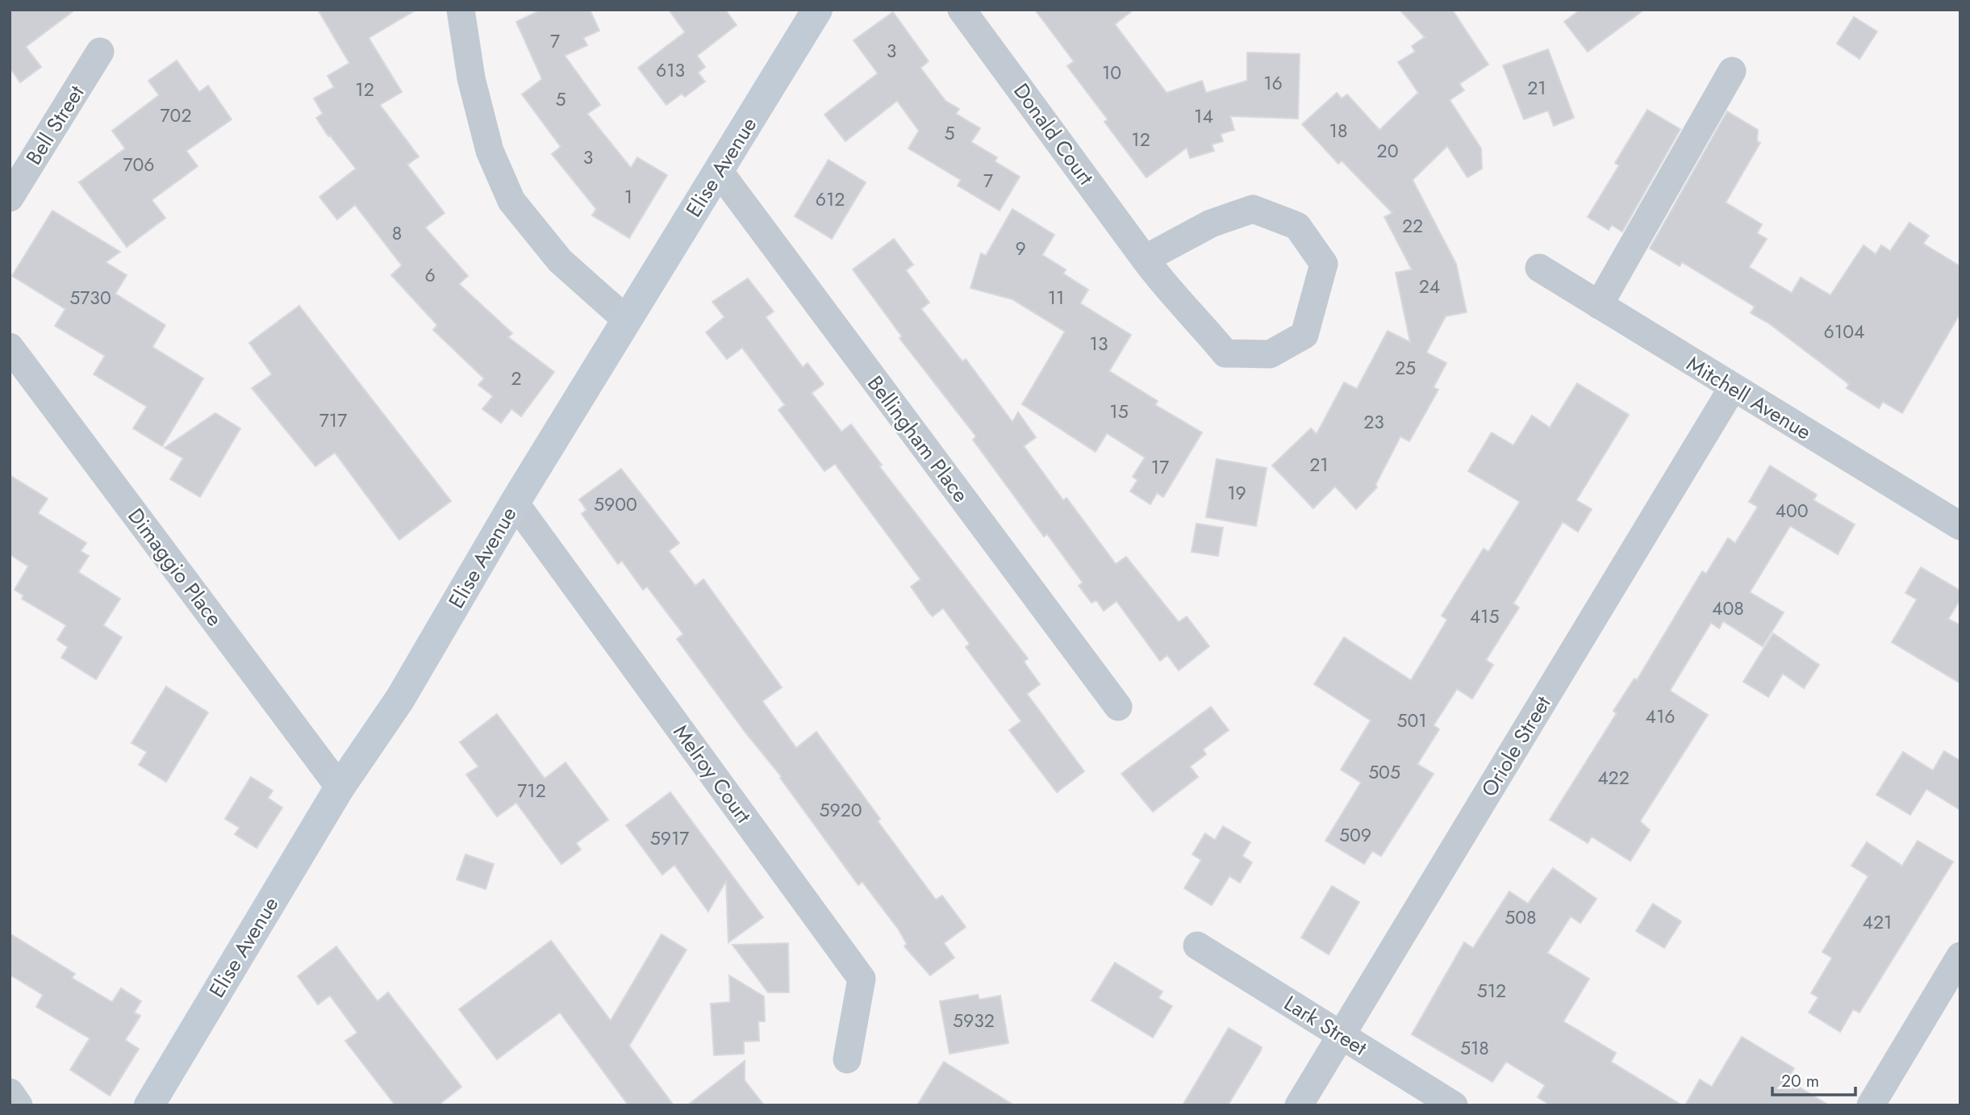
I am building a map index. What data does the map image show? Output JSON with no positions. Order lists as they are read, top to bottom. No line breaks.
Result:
{"streets":{"street":["Bell Street","Donald Court","Elise Avenue","Mitchell Avenue","Bellingham Place","Dimaggio Place","Oriole Street","Melroy Court","Lark Street"]},"crossings":[["Elise Avenue","Bellingham Place"],["Elise Avenue","Dimaggio Place"],["Elise Avenue","Melroy Court"],["Mitchell Avenue","Oriole Street"],["Oriole Street","Lark Street"]],"house_numbers":["7","3","613","10","16","21","12","5","702","14","18","5","12","20","3","706","7","1","612","22","8","9","6","24","5730","11","6104","13","25","2","15","717","23","21","17","19","5900","400","408","415","416","501","505","422","712","5920","509","5917","508","421","512","5932","518"],"scale_bar":"20 m"}
